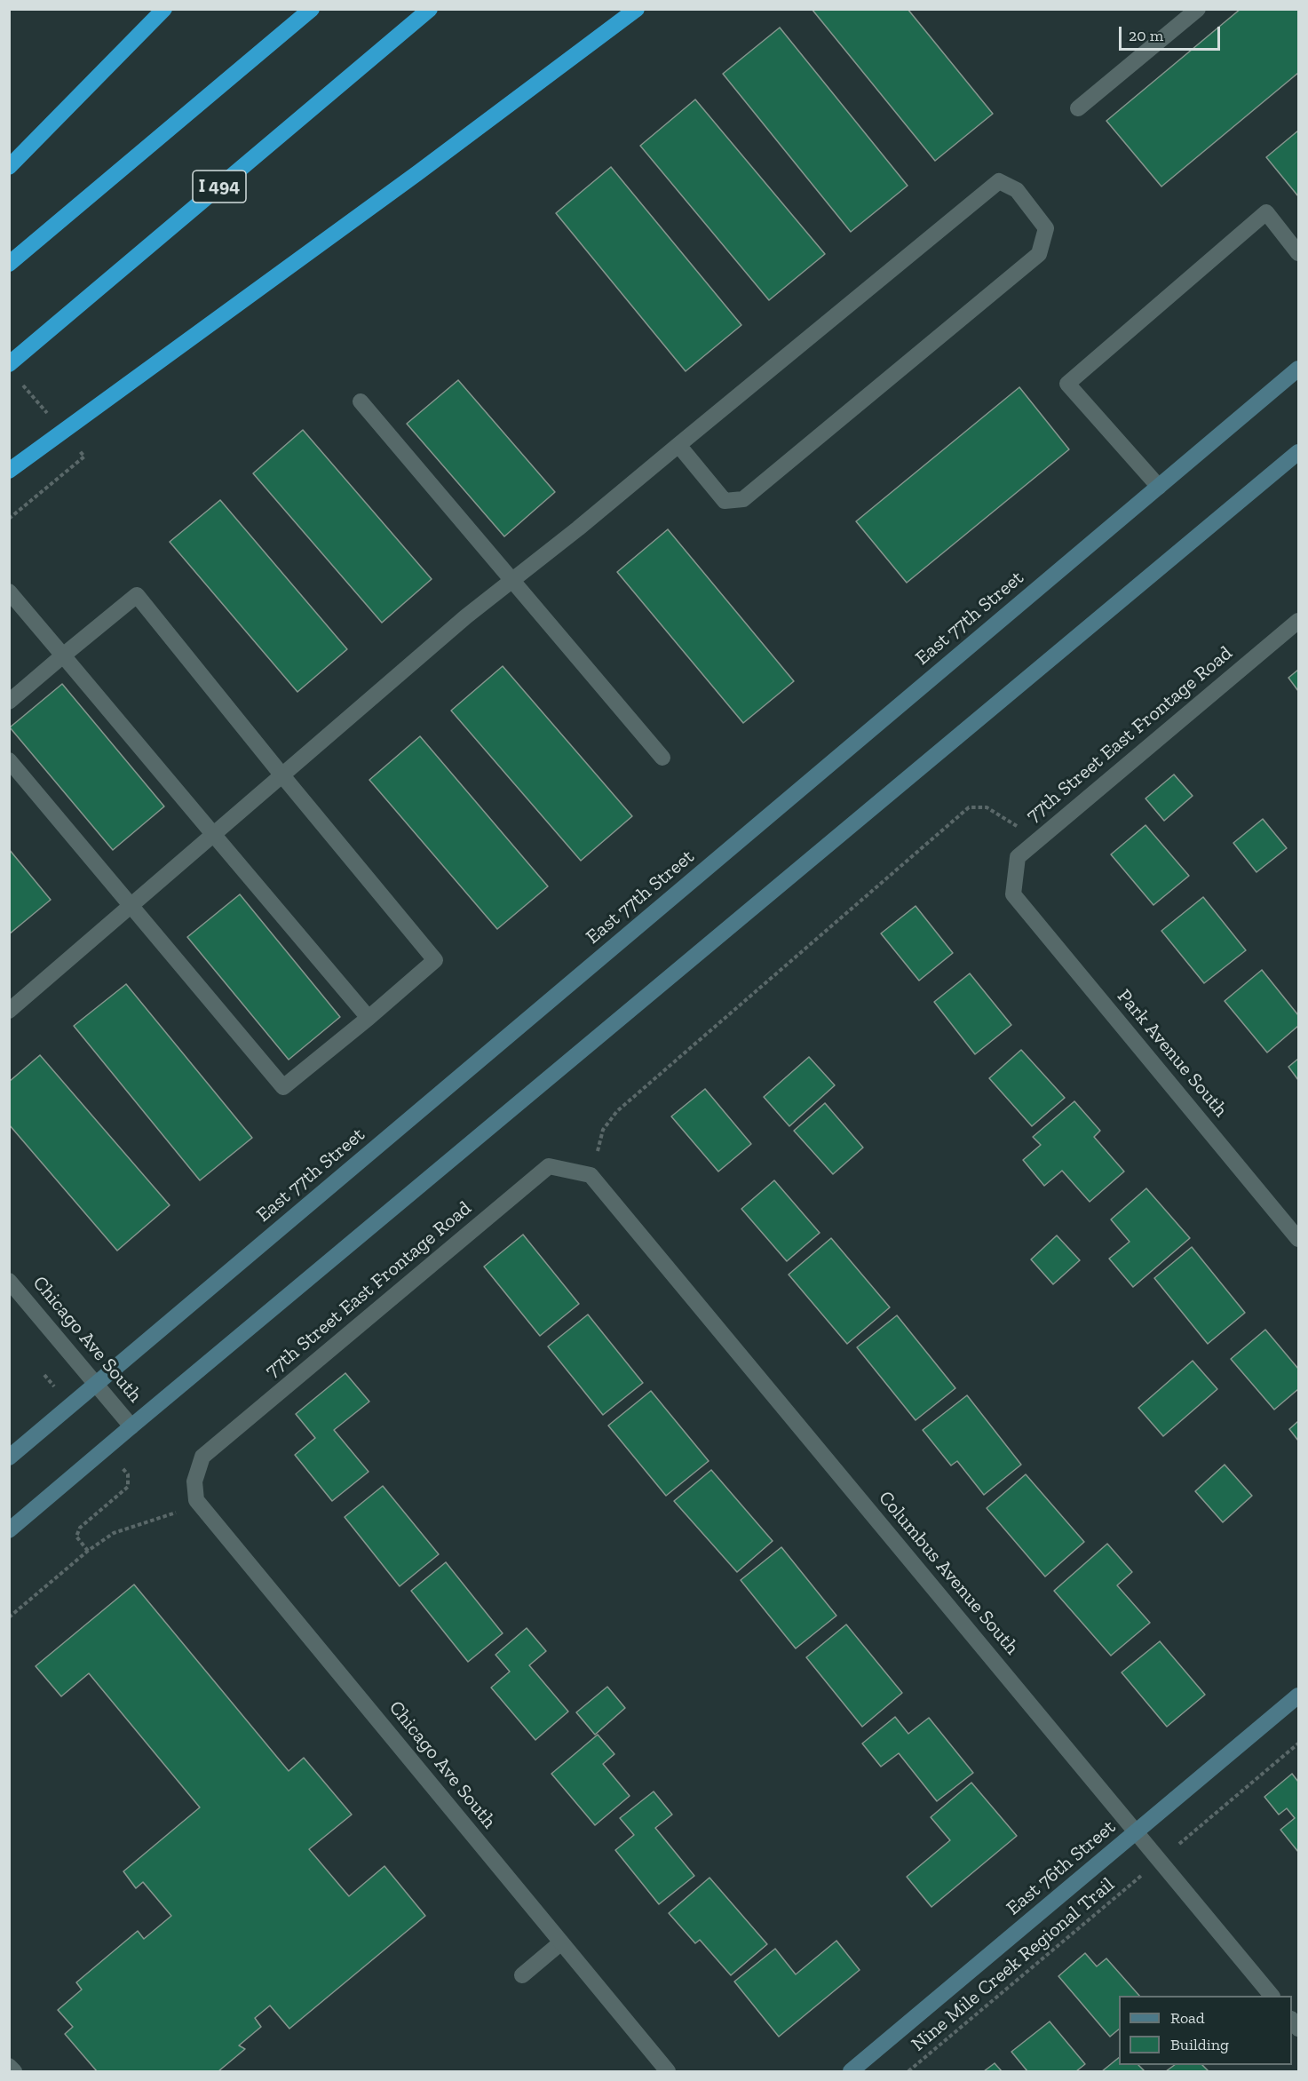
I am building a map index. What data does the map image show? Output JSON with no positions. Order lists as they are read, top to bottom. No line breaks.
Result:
{"streets":{"highway":["I 494"],"street":["East 77th Street","77th Street East Frontage Road","Park Avenue South","Chicago Ave South","Columbus Avenue South","East 76th Street"],"path":["Nine Mile Creek Regional Trail"]},"crossings":[["East 77th Street","Chicago Ave South"],["77th Street East Frontage Road","Park Avenue South"],["77th Street East Frontage Road","Chicago Ave South"],["77th Street East Frontage Road","Columbus Avenue South"],["Columbus Avenue South","East 76th Street"]],"legend":["Road","Building"],"scale_bar":"20 m"}
